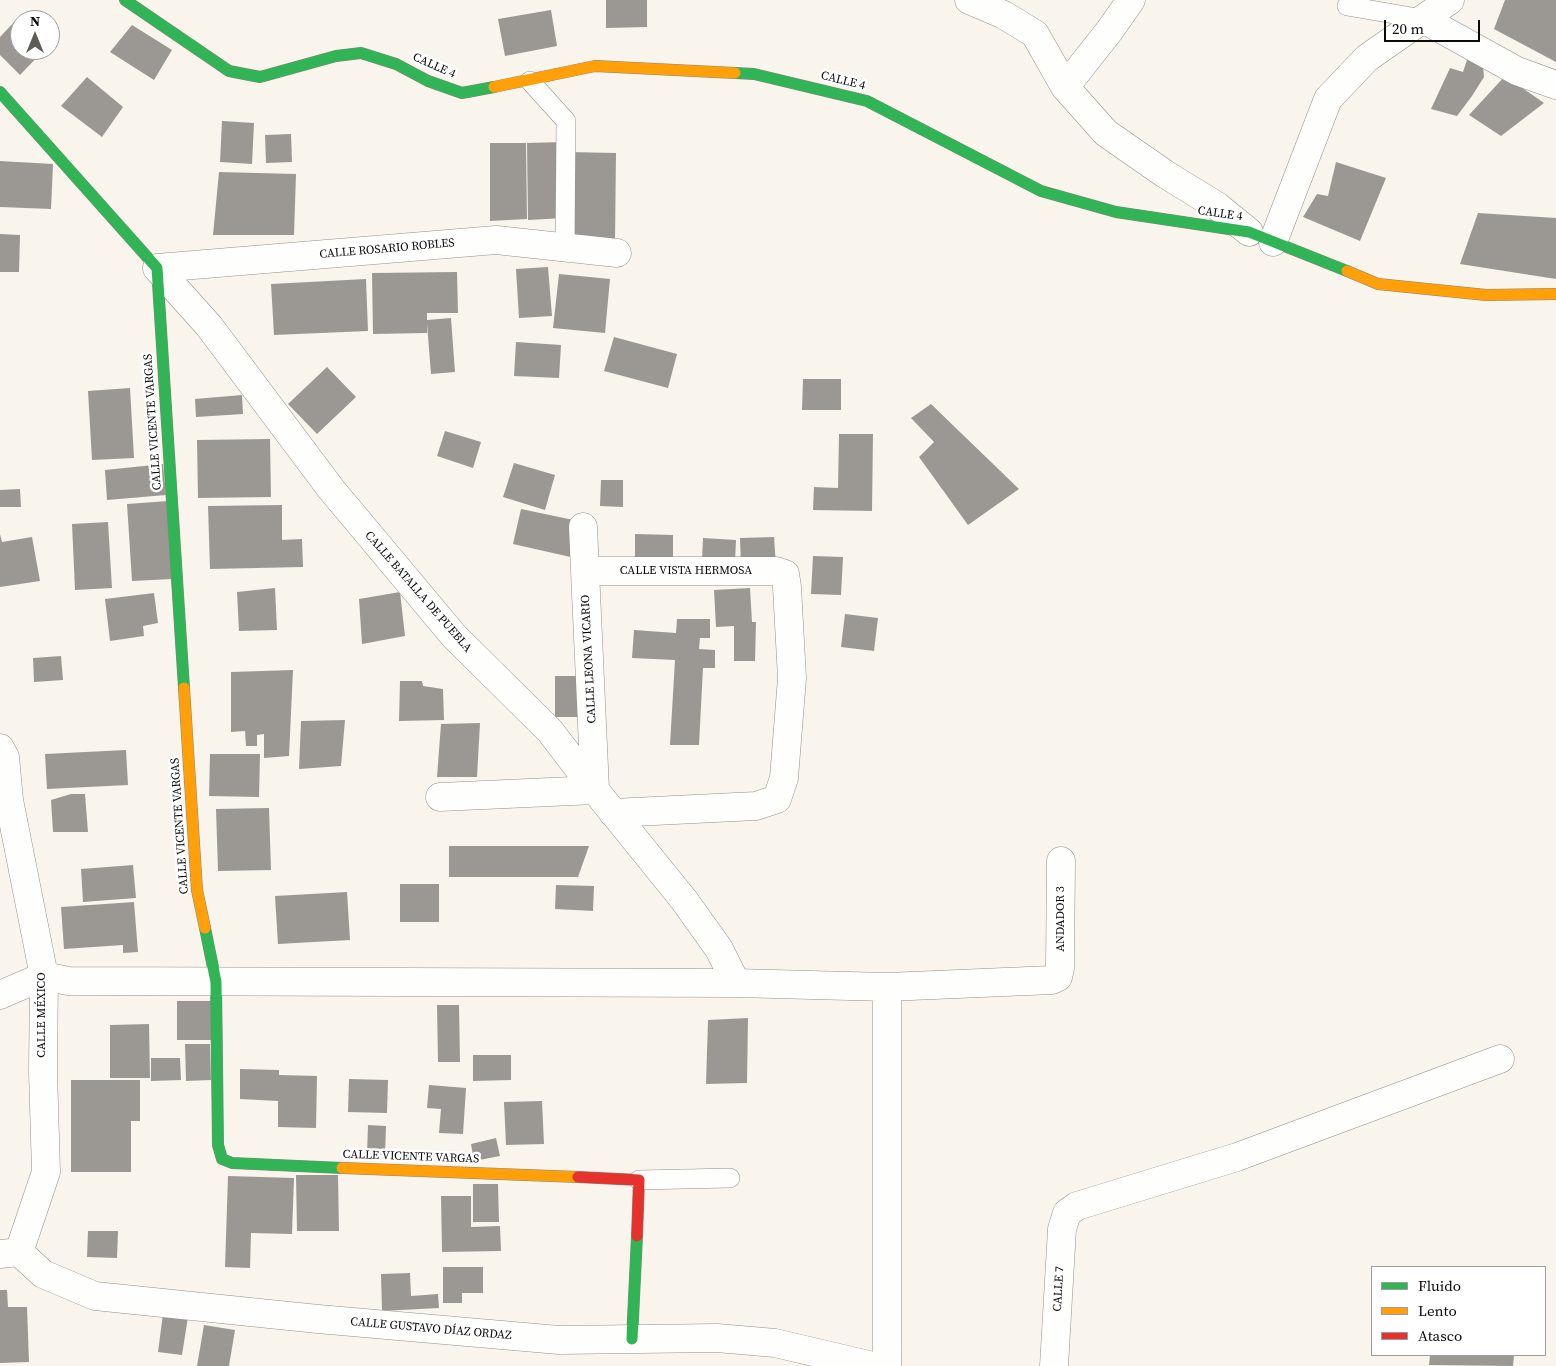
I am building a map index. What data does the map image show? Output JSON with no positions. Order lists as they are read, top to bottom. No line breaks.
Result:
{"streets":{"street":["CALLE 4","CALLE ROSARIO ROBLES","CALLE VICENTE VARGAS","CALLE VISTA HERMOSA","CALLE BATALLA DE PUEBLA","CALLE LEONA VICARIO","ANDADOR 3","CALLE MÉXICO","CALLE 7","CALLE GUSTAVO DÍAZ ORDAZ"]},"crossings":[["CALLE ROSARIO ROBLES","CALLE VICENTE VARGAS"],["CALLE ROSARIO ROBLES","CALLE BATALLA DE PUEBLA"],["CALLE VICENTE VARGAS","CALLE BATALLA DE PUEBLA"],["CALLE VISTA HERMOSA","CALLE BATALLA DE PUEBLA"],["CALLE VISTA HERMOSA","CALLE LEONA VICARIO"],["CALLE BATALLA DE PUEBLA","CALLE LEONA VICARIO"],["CALLE MÉXICO","CALLE GUSTAVO DÍAZ ORDAZ"]],"legend":["Fluido","Lento","Atasco"],"scale_bar":"20 m","north":"top"}
